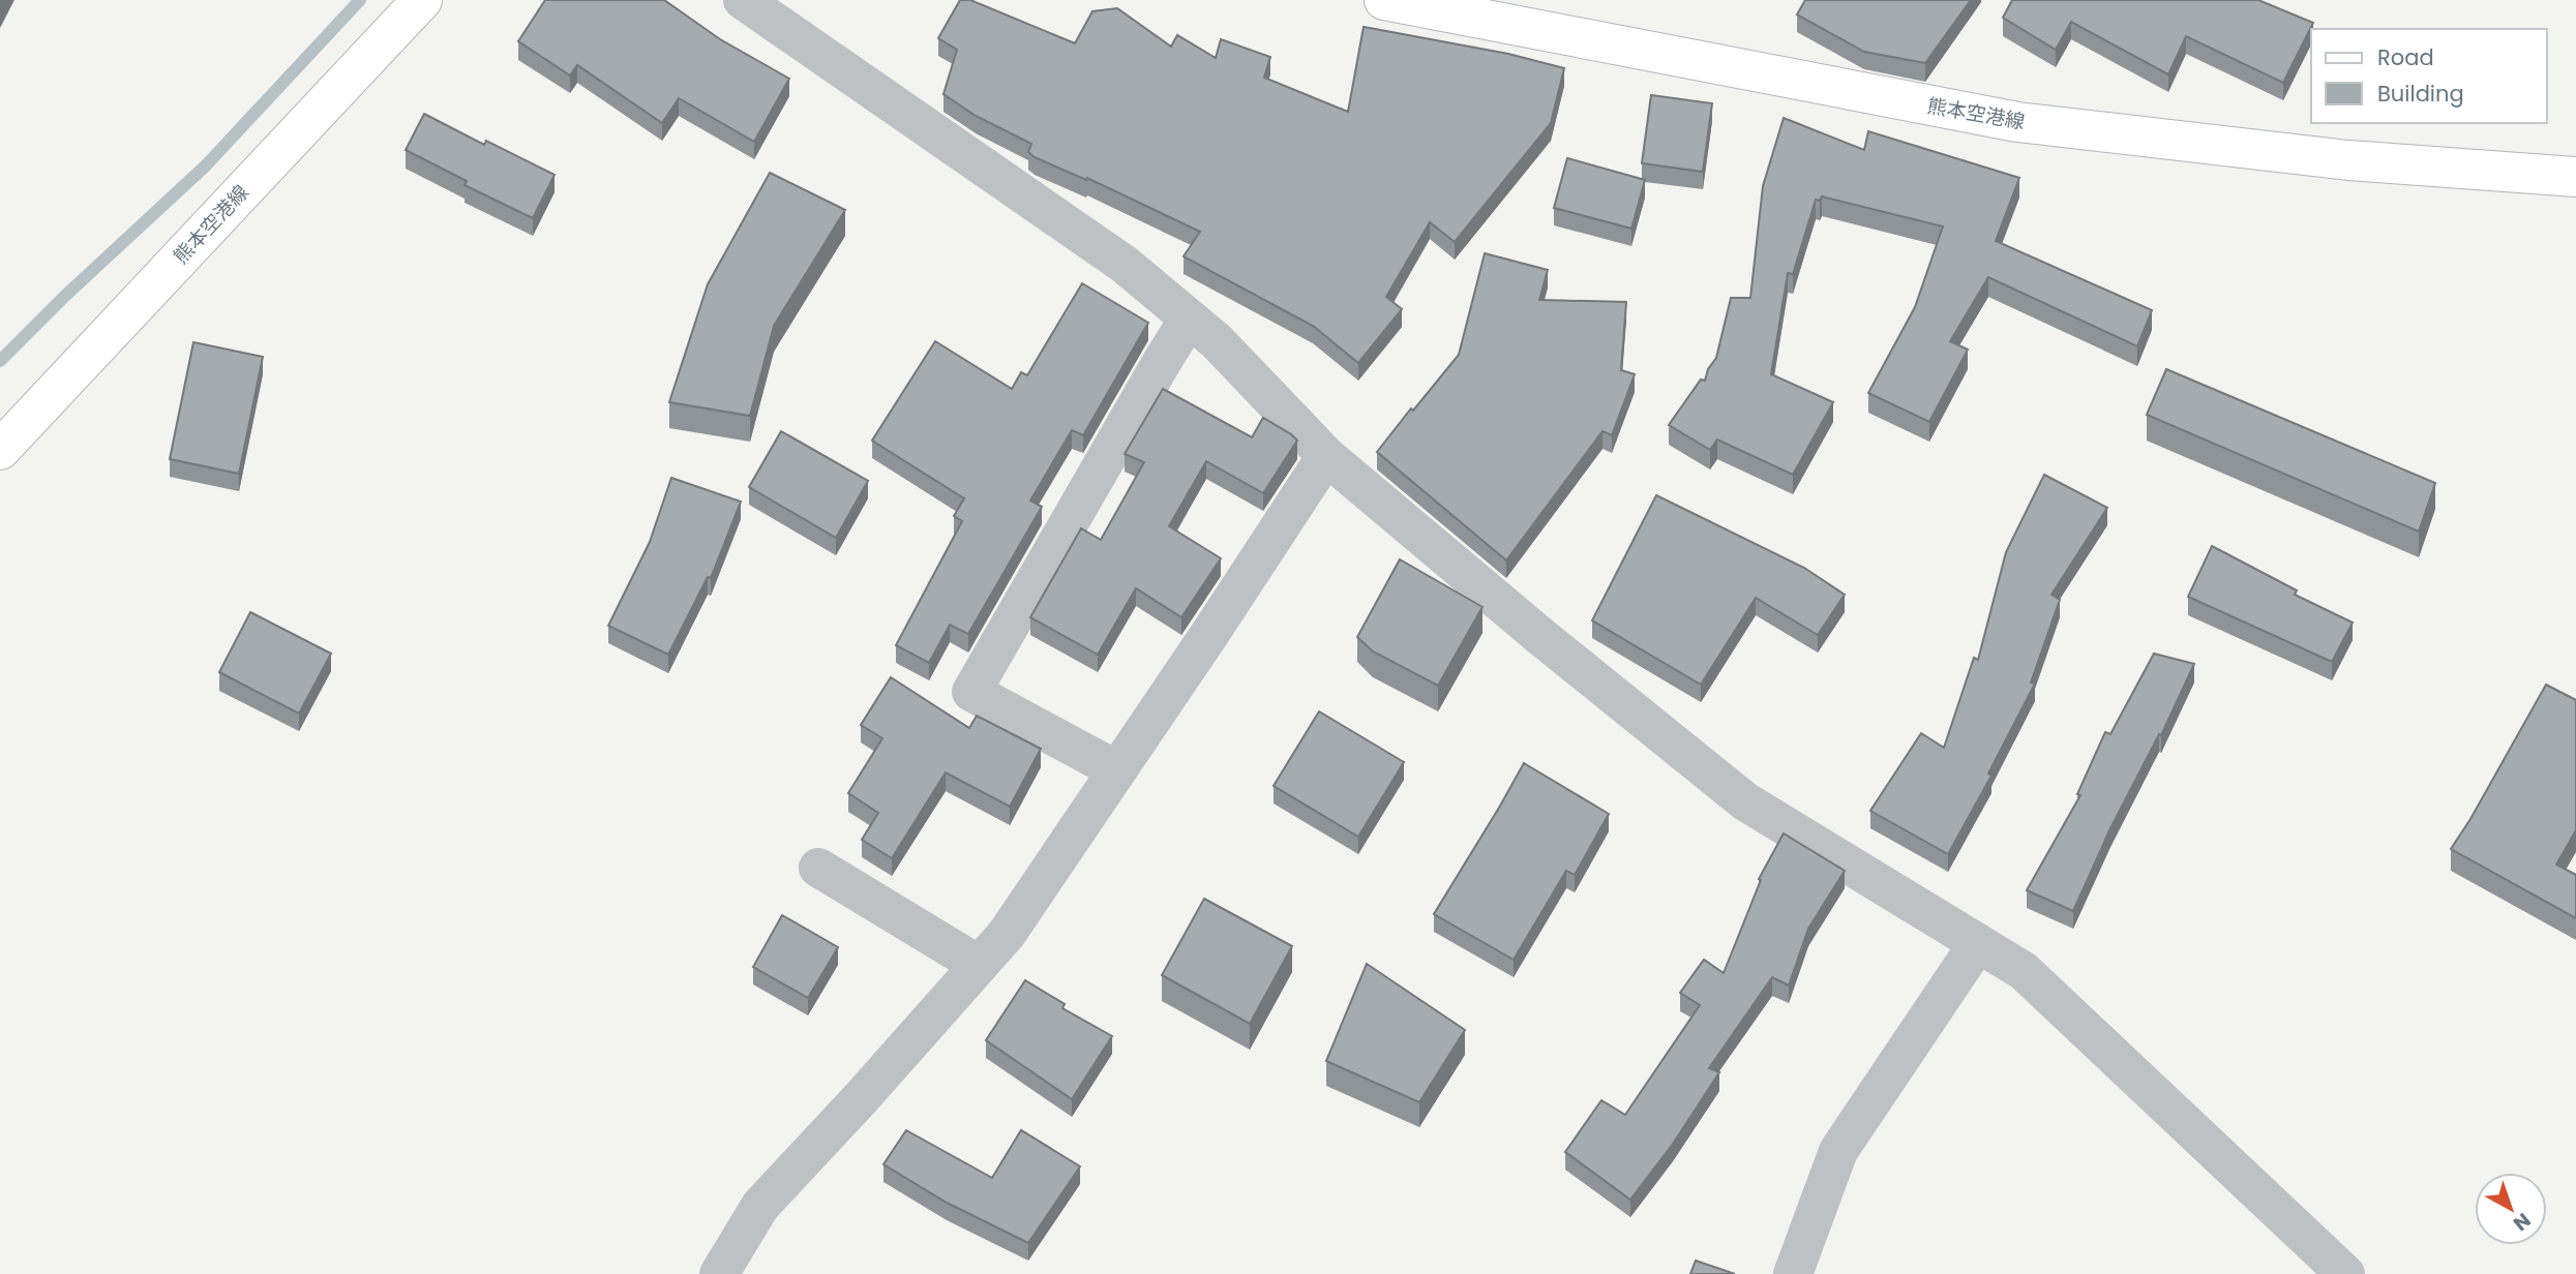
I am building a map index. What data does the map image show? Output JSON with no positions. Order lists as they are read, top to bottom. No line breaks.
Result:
{"streets":{"main road":["熊本空港線"]},"legend":["Road","Building"],"north":"bottom right"}
